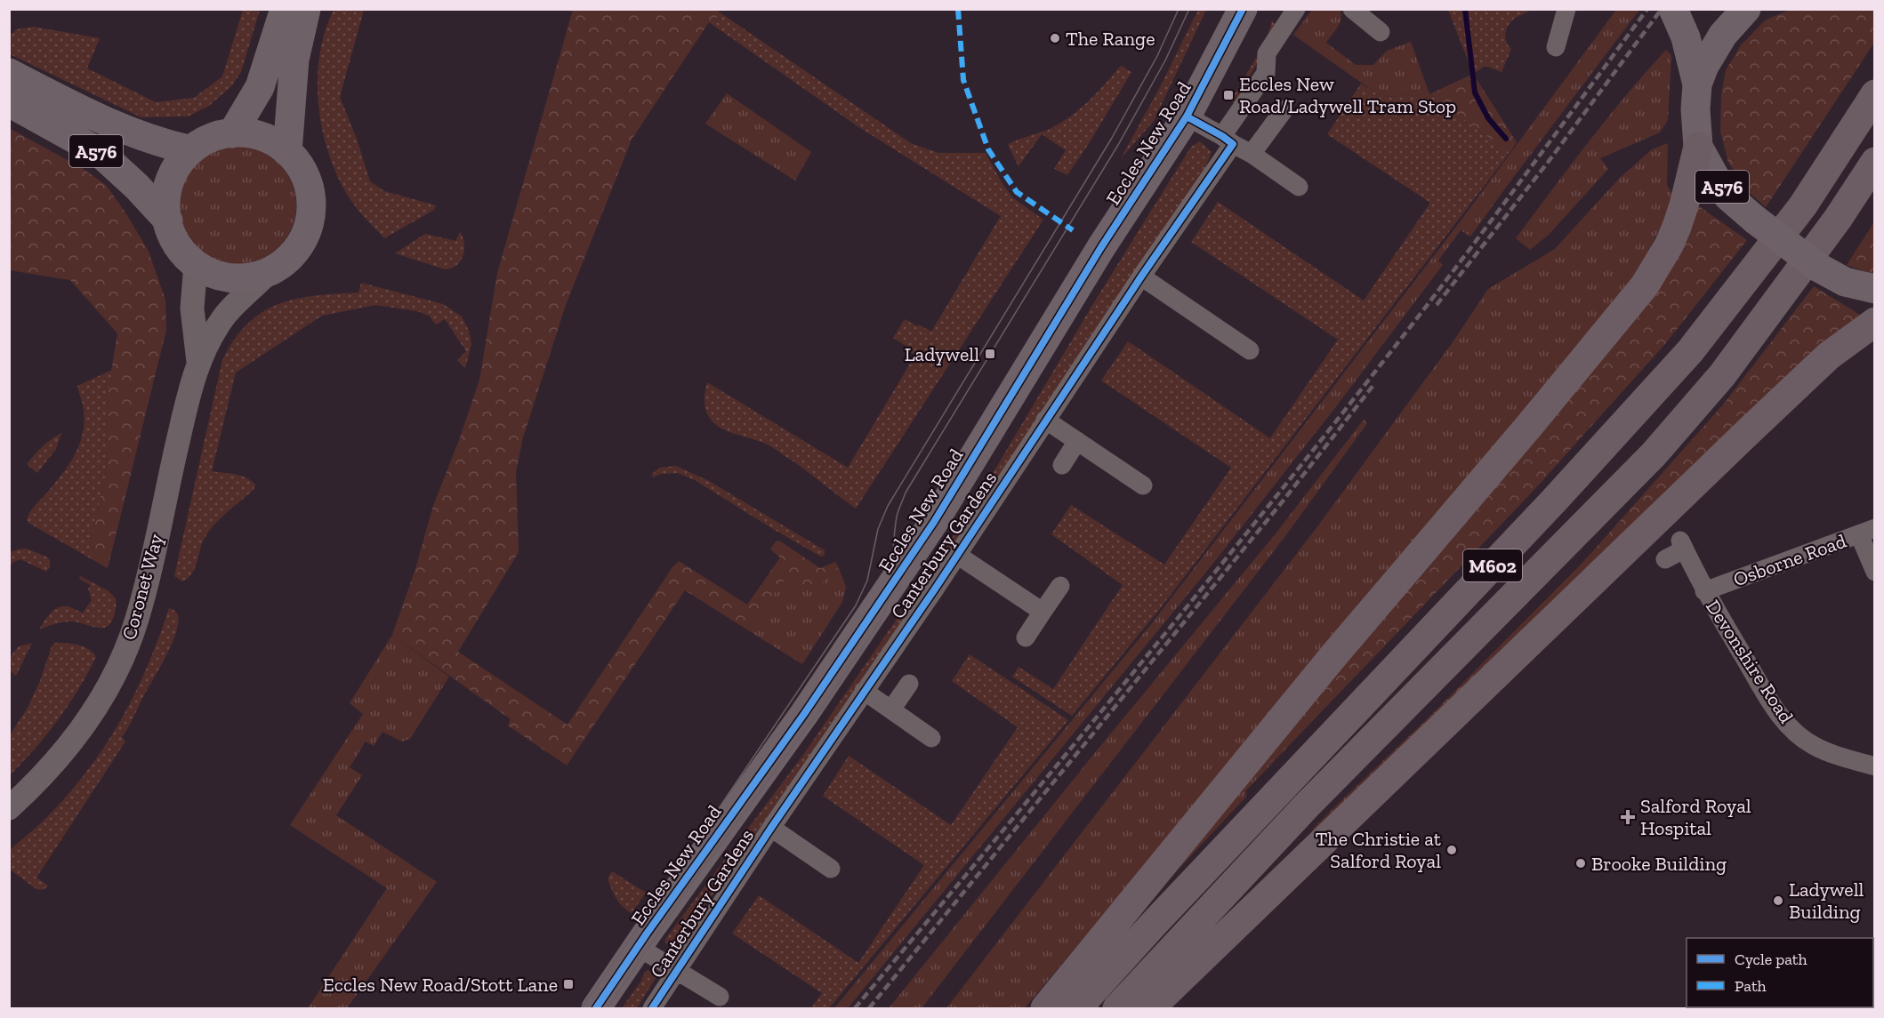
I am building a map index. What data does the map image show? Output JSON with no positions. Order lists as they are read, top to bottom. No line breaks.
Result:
{"streets":{"highway":["M602"],"main road":["Eccles New Road","A576"],"street":["Canterbury Gardens","Osborne Road","Coronet Way","Devonshire Road"]},"crossings":[["Osborne Road","Devonshire Road"]],"places":{"other":["The Range","The Christie at Salford Royal","Brooke Building","Ladywell Building"],"transit":["Eccles New Road/Ladywell Tram Stop","Ladywell","Eccles New Road/Stott Lane"],"health":["Salford Royal Hospital"]},"legend":["Cycle path","Path"]}
